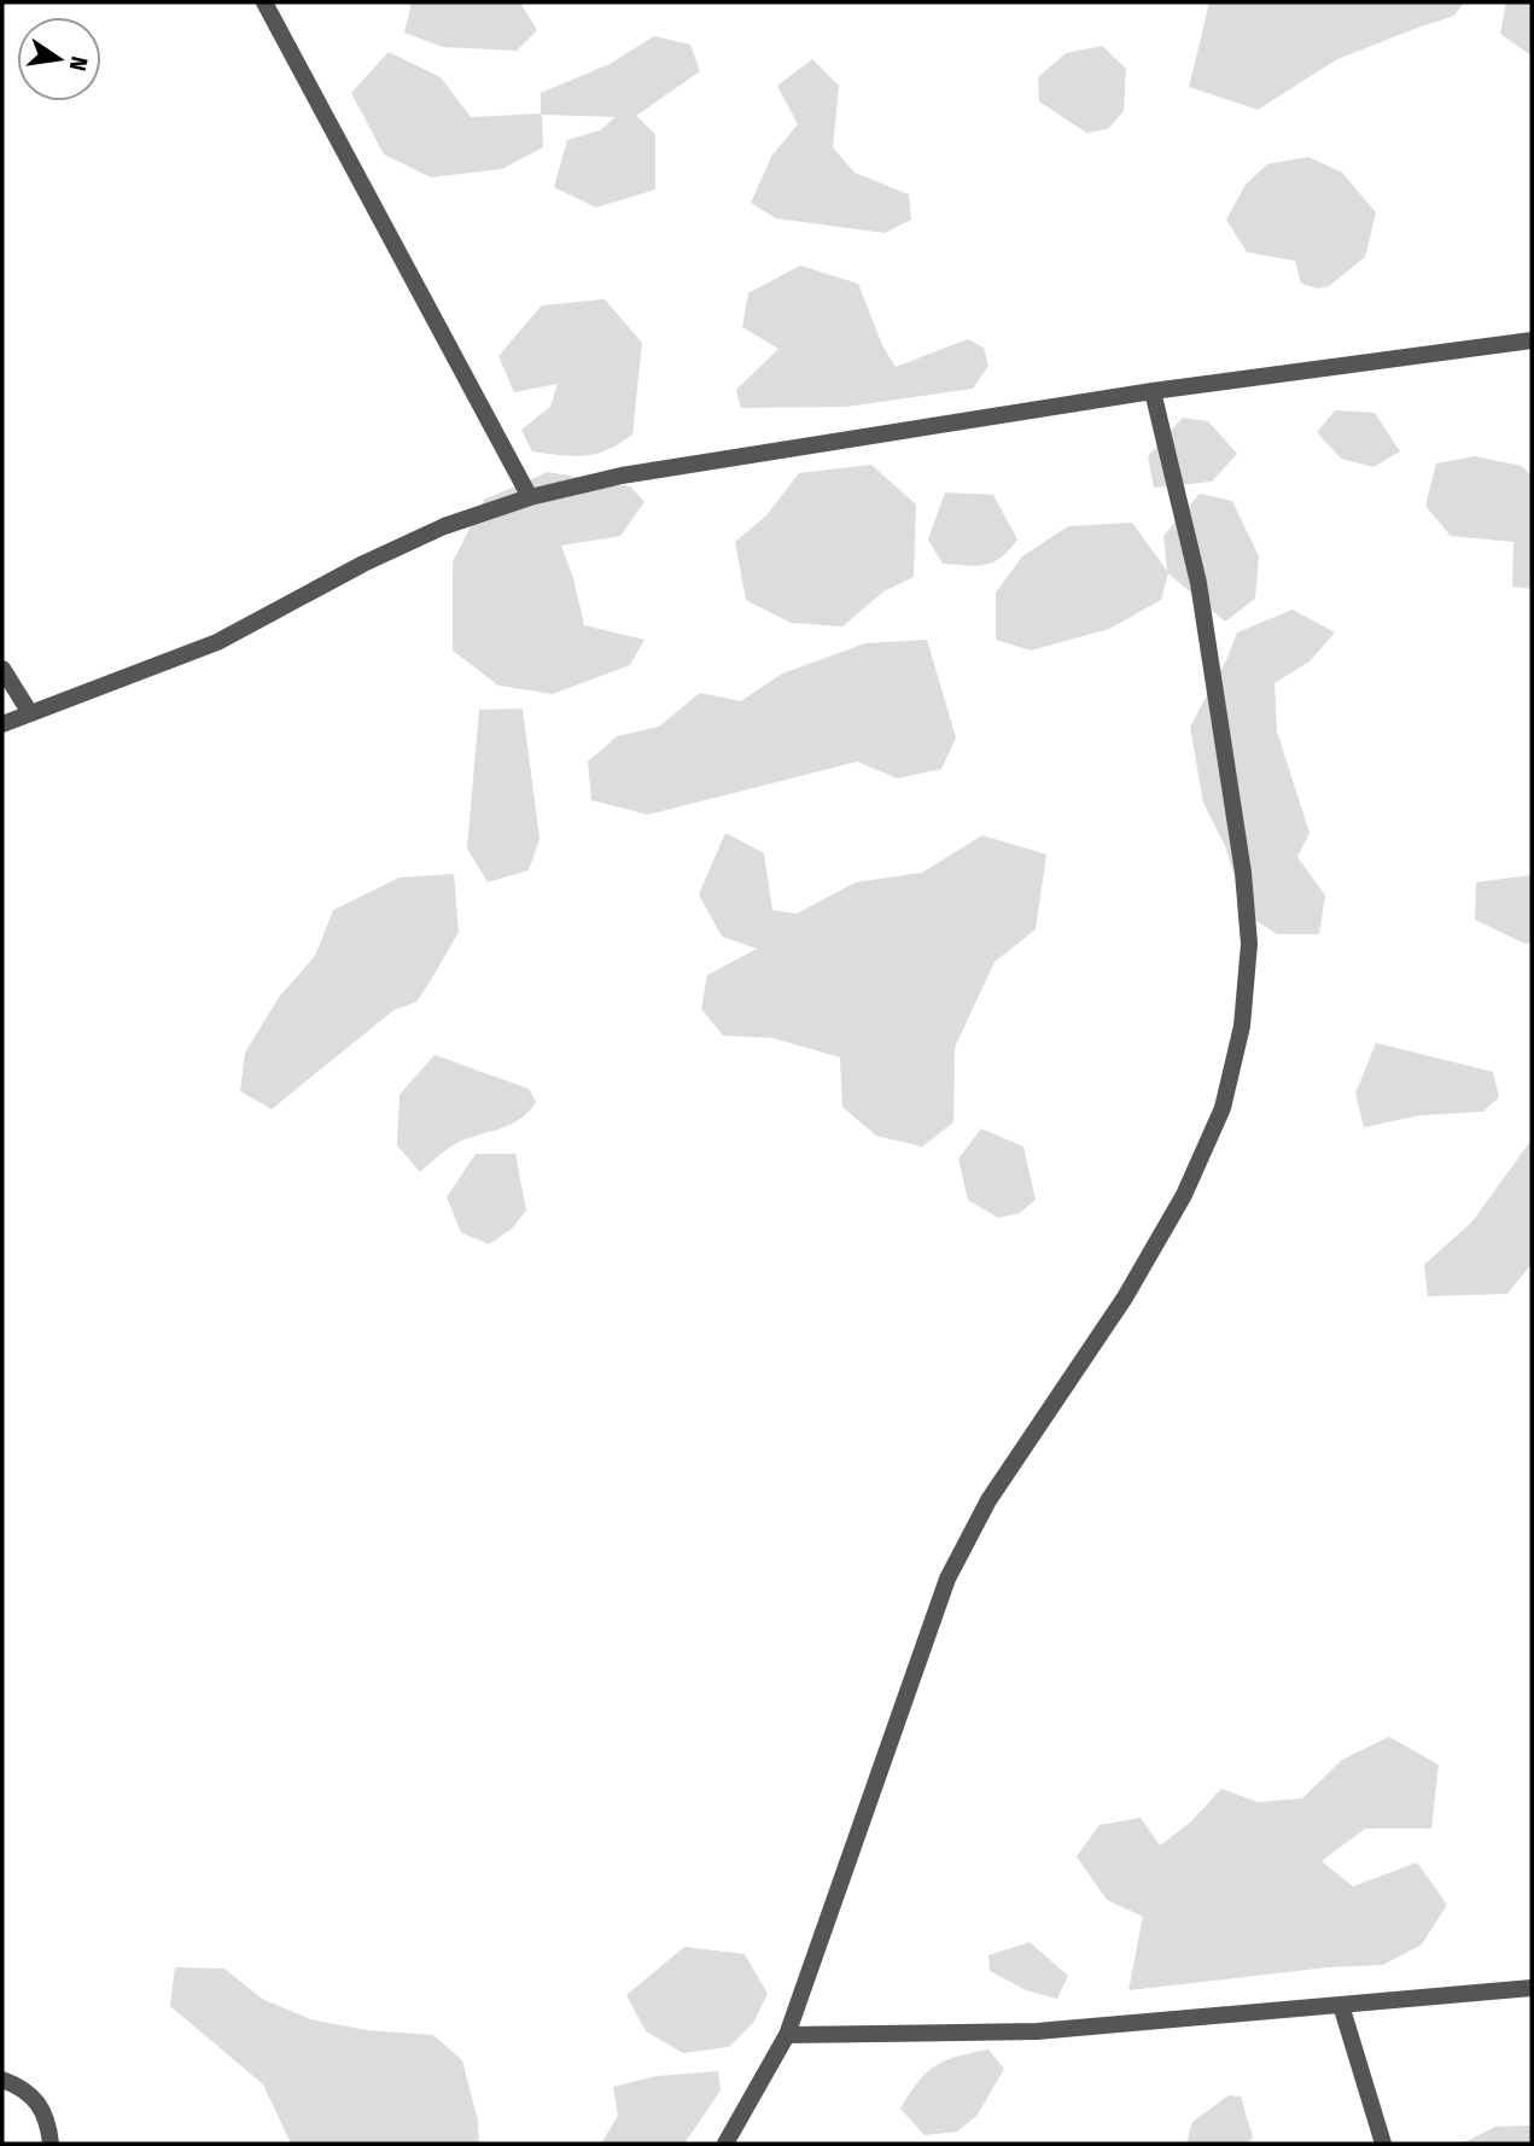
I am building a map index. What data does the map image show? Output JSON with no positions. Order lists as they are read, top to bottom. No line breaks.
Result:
{"north":"right"}
